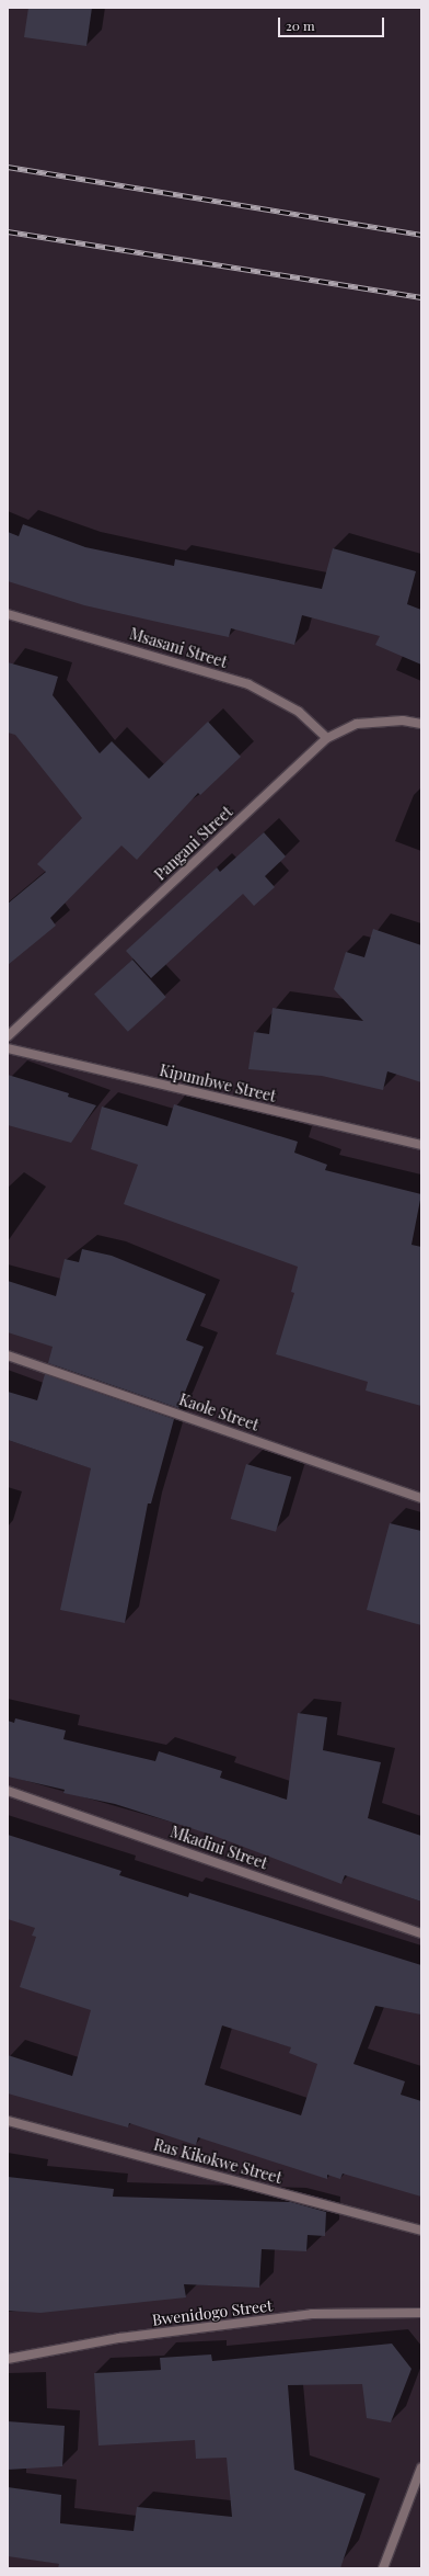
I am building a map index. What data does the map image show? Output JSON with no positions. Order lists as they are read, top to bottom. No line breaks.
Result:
{"streets":{"street":["Msasani Street","Pangani Street","Kipumbwe Street","Kaole Street","Mkadini Street","Ras Kikokwe Street","Bwenidogo Street"]},"crossings":[["Msasani Street","Pangani Street"]],"scale_bar":"20 m"}
